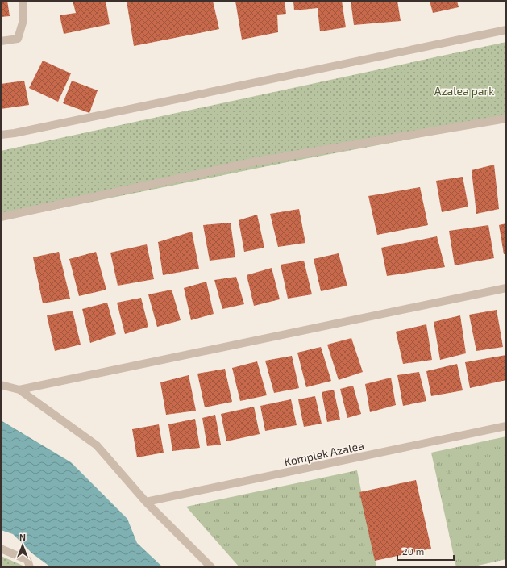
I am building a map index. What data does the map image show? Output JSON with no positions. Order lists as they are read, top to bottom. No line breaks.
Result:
{"streets":{"street":["Komplek Azalea"]},"parks":["Azalea park"],"scale_bar":"20 m","north":"top"}
